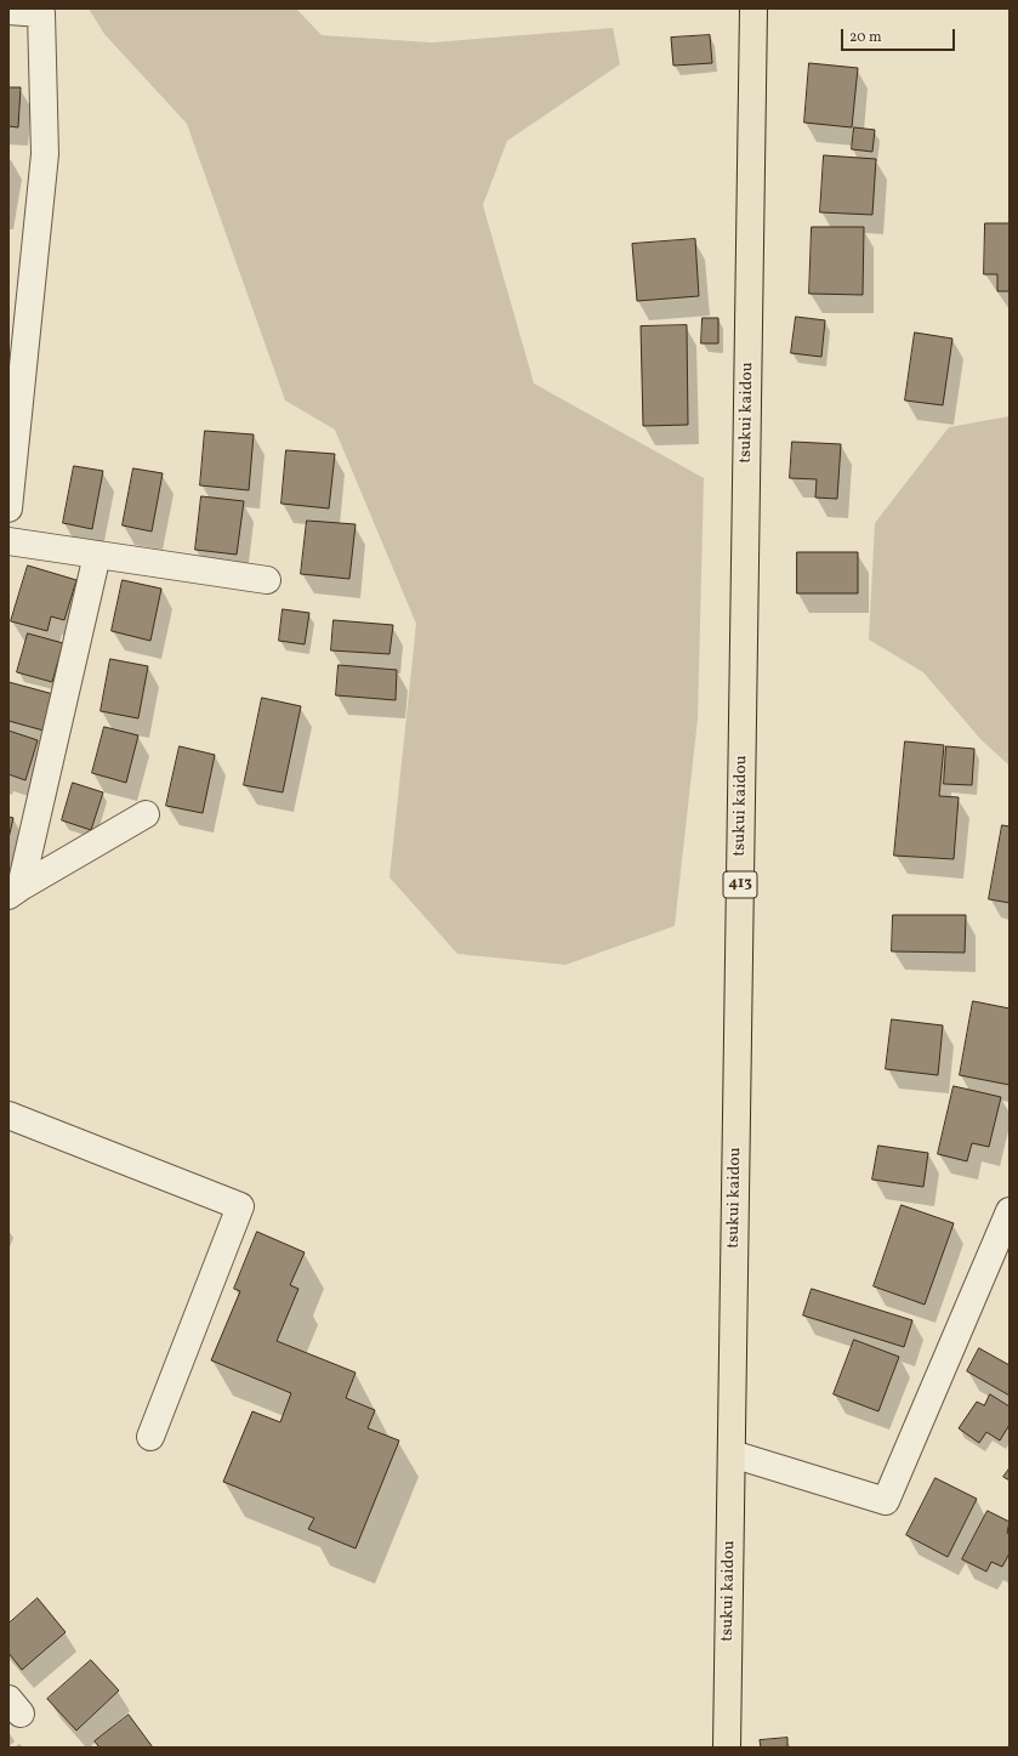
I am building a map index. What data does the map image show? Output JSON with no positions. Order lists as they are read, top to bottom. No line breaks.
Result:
{"streets":{"highway":["tsukui kaidou","413"]},"scale_bar":"20 m"}
